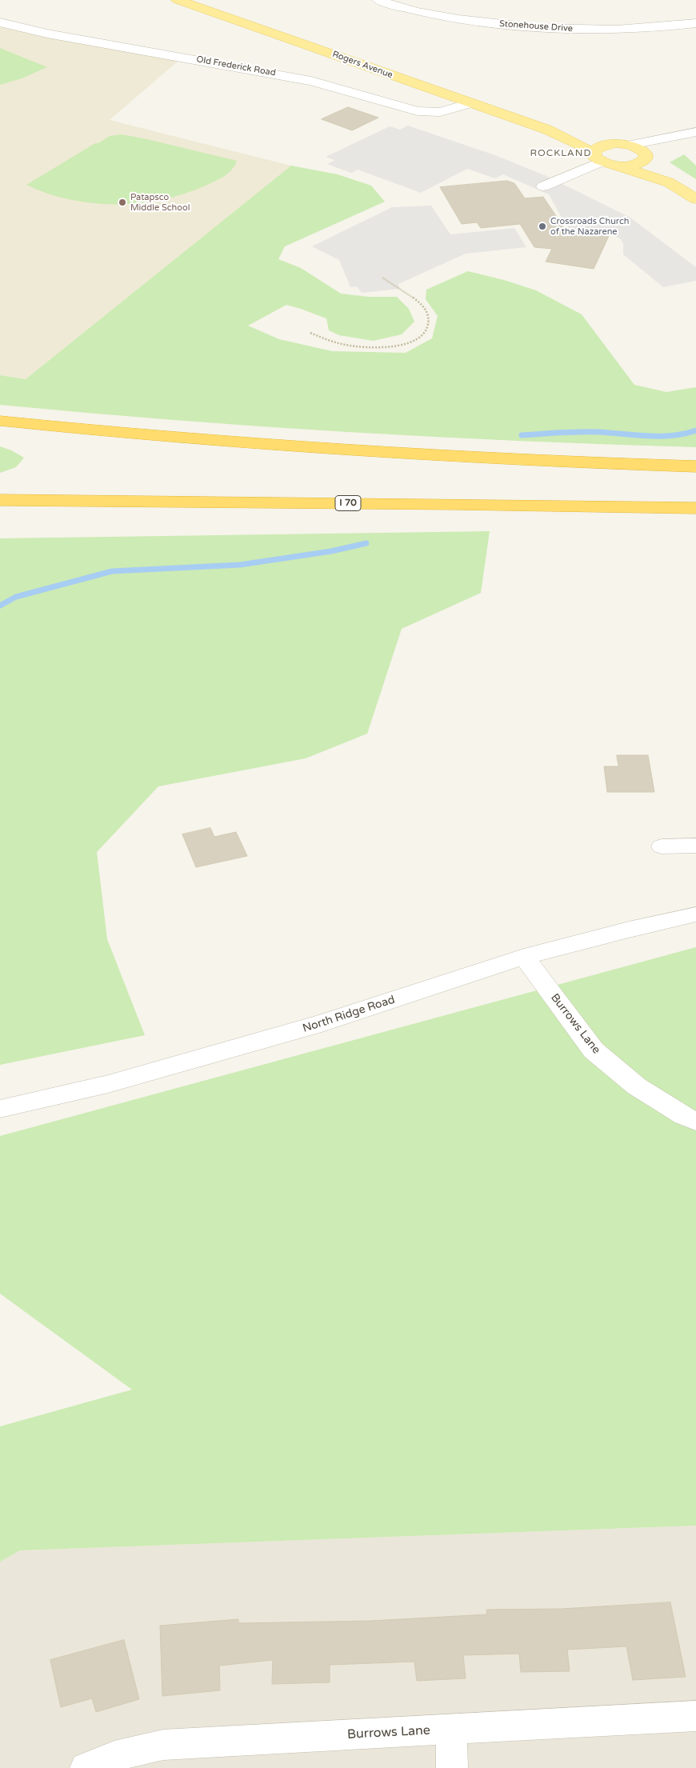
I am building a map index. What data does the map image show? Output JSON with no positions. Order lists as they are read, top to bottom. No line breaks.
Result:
{"streets":{"highway":["I 70"],"main road":["Rogers Avenue"],"street":["Stonehouse Drive","Old Frederick Road","North Ridge Road","Burrows Lane"]},"crossings":[["Rogers Avenue","Old Frederick Road"],["North Ridge Road","Burrows Lane"]],"districts":["ROCKLAND"],"places":["Patapsco Middle School","Crossroads Church of the Nazarene"]}
